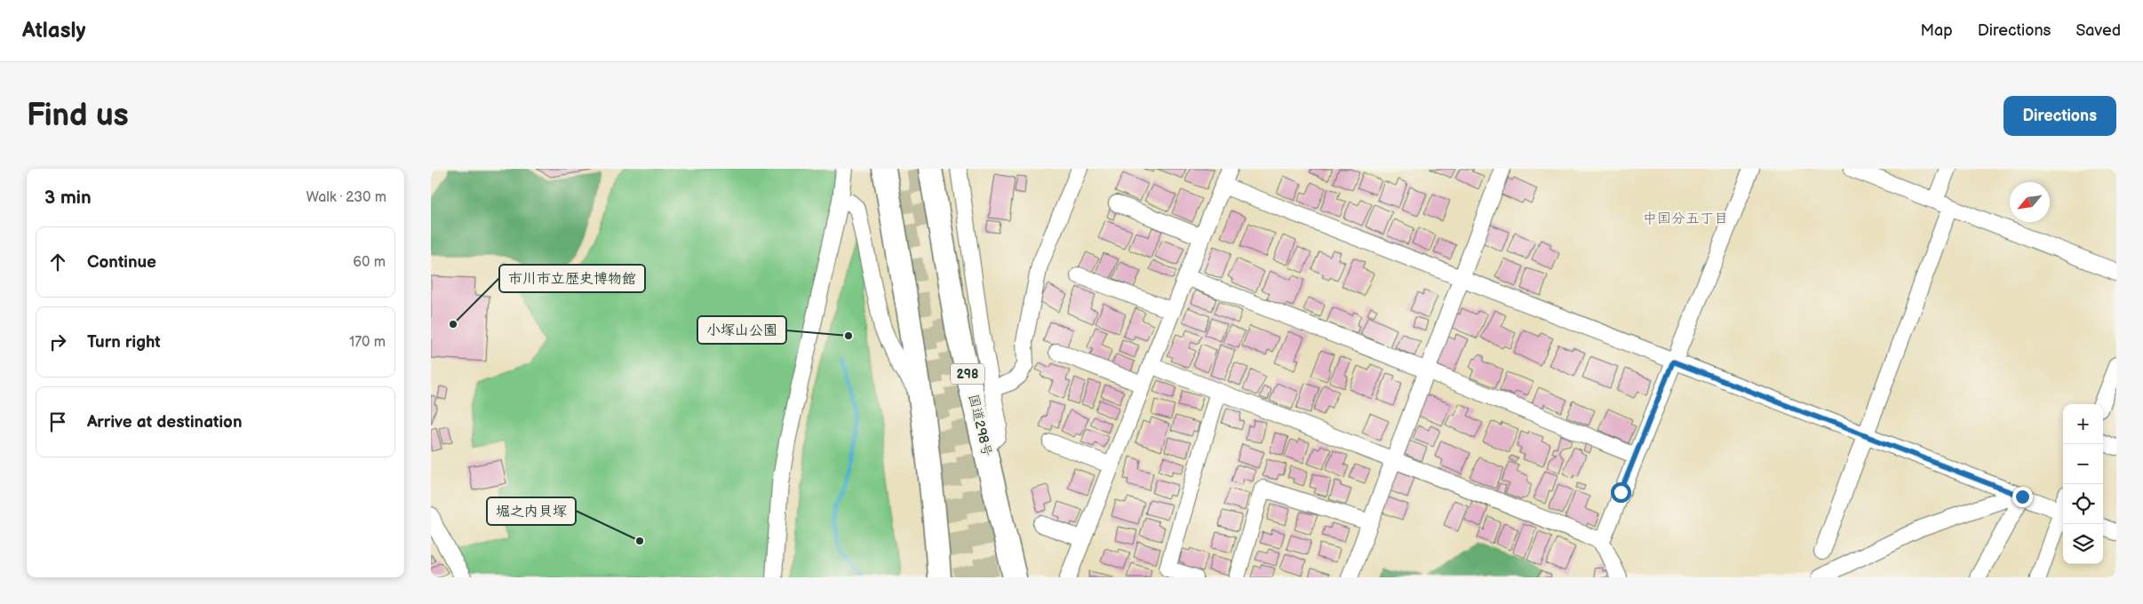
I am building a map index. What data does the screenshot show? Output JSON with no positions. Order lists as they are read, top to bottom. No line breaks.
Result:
{"streets":{"highway":["298","国道298号"]},"districts":["中国分五丁目"],"places":["市川市立歴史博物館","小塚山公園","堀之内貝塚"],"north":"bottom left","page":{"header":"Atlasly","nav":["Map","Directions","Saved"],"buttons":"Directions","title":"Find us","heading":["3 min","Walk · 230 m"],"list":[["Continue","60 m"],["Turn right","170 m"],"Arrive at destination"],"map_buttons":["+","−"]}}
